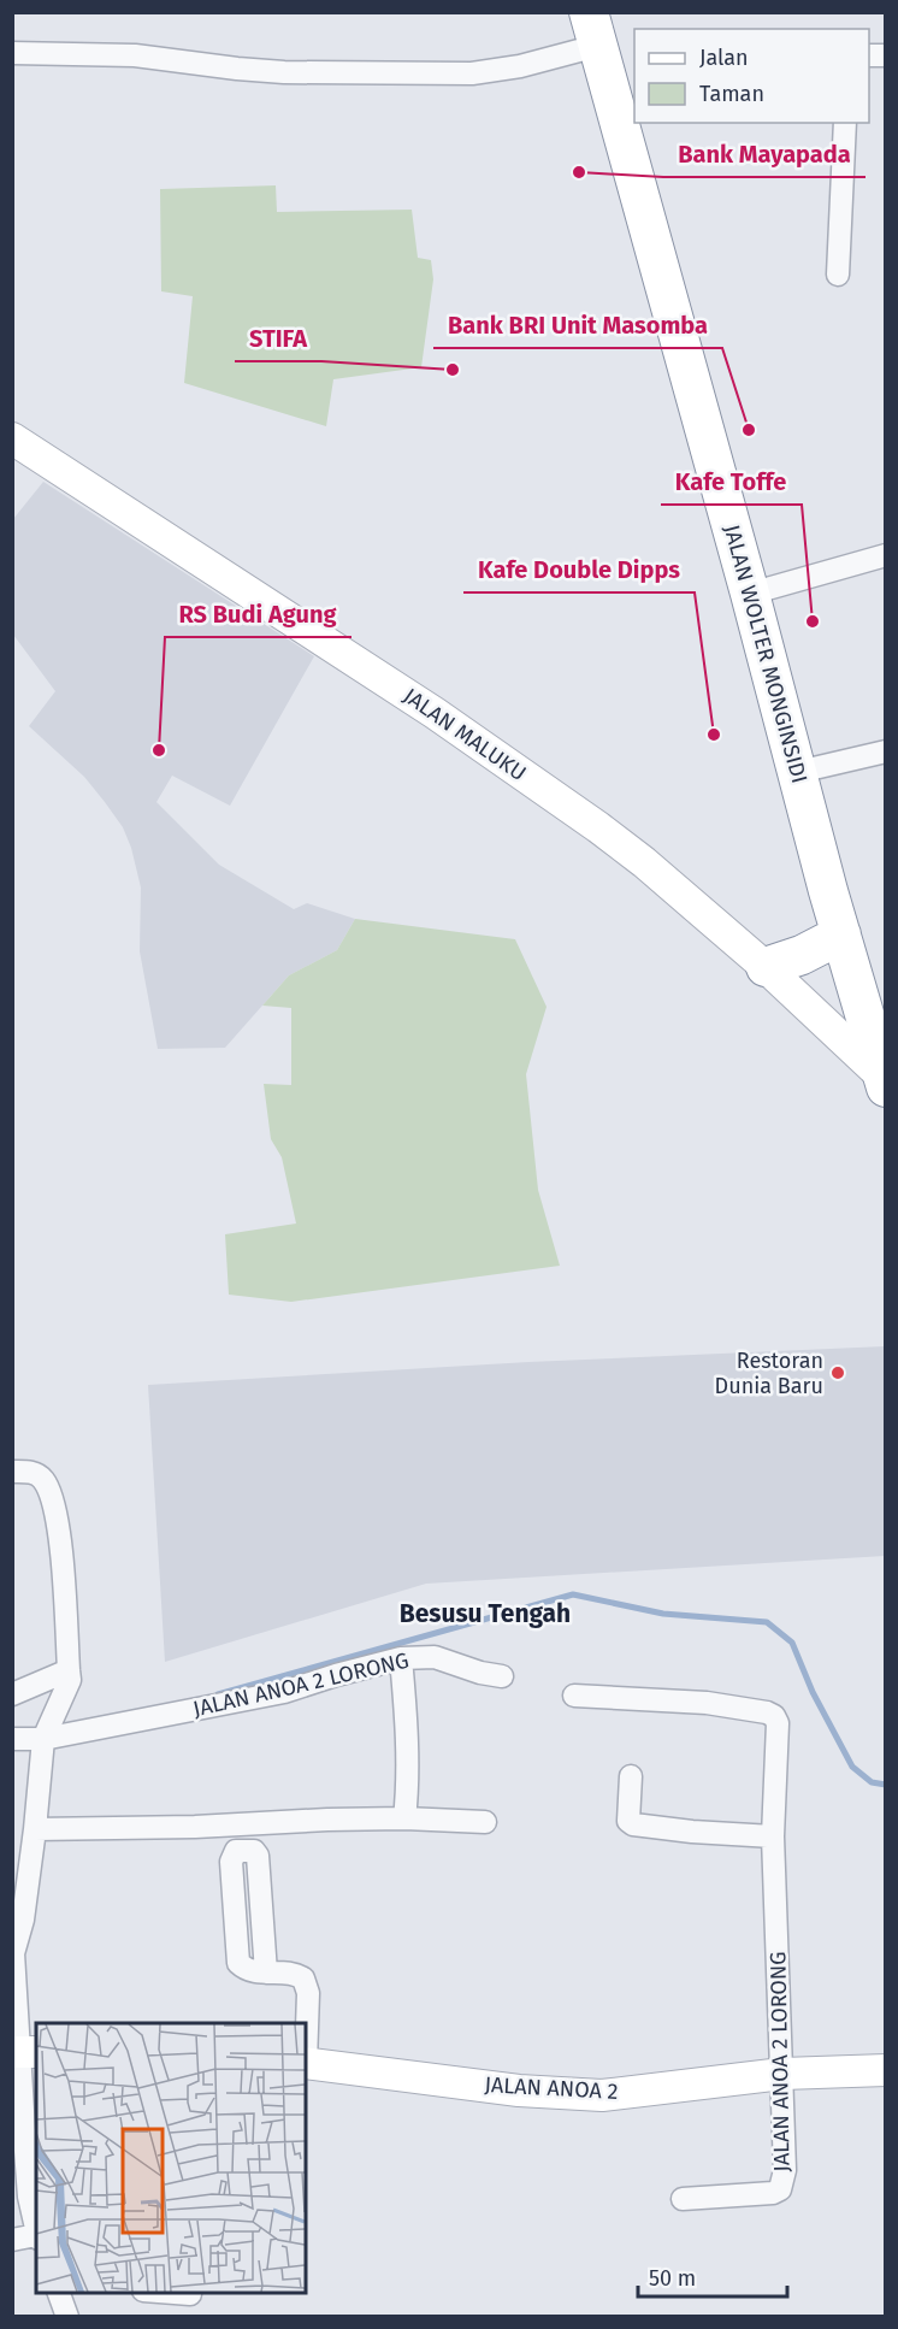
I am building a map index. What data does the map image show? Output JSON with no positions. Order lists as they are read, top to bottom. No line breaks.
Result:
{"streets":{"highway":["JALAN WOLTER MONGINSIDI"],"main road":["JALAN MALUKU","JALAN ANOA 2"],"street":["JALAN ANOA 2 LORONG"]},"crossings":[["JALAN WOLTER MONGINSIDI","JALAN MALUKU"],["JALAN ANOA 2 LORONG","JALAN ANOA 2"]],"districts":["Besusu Tengah"],"places":["Bank Mayapada","STIFA","Bank BRI Unit Masomba","Kafe Toffe","Kafe Double Dipps","RS Budi Agung","Restoran Dunia Baru"],"legend":["Jalan","Taman"],"scale_bar":"50 m"}
